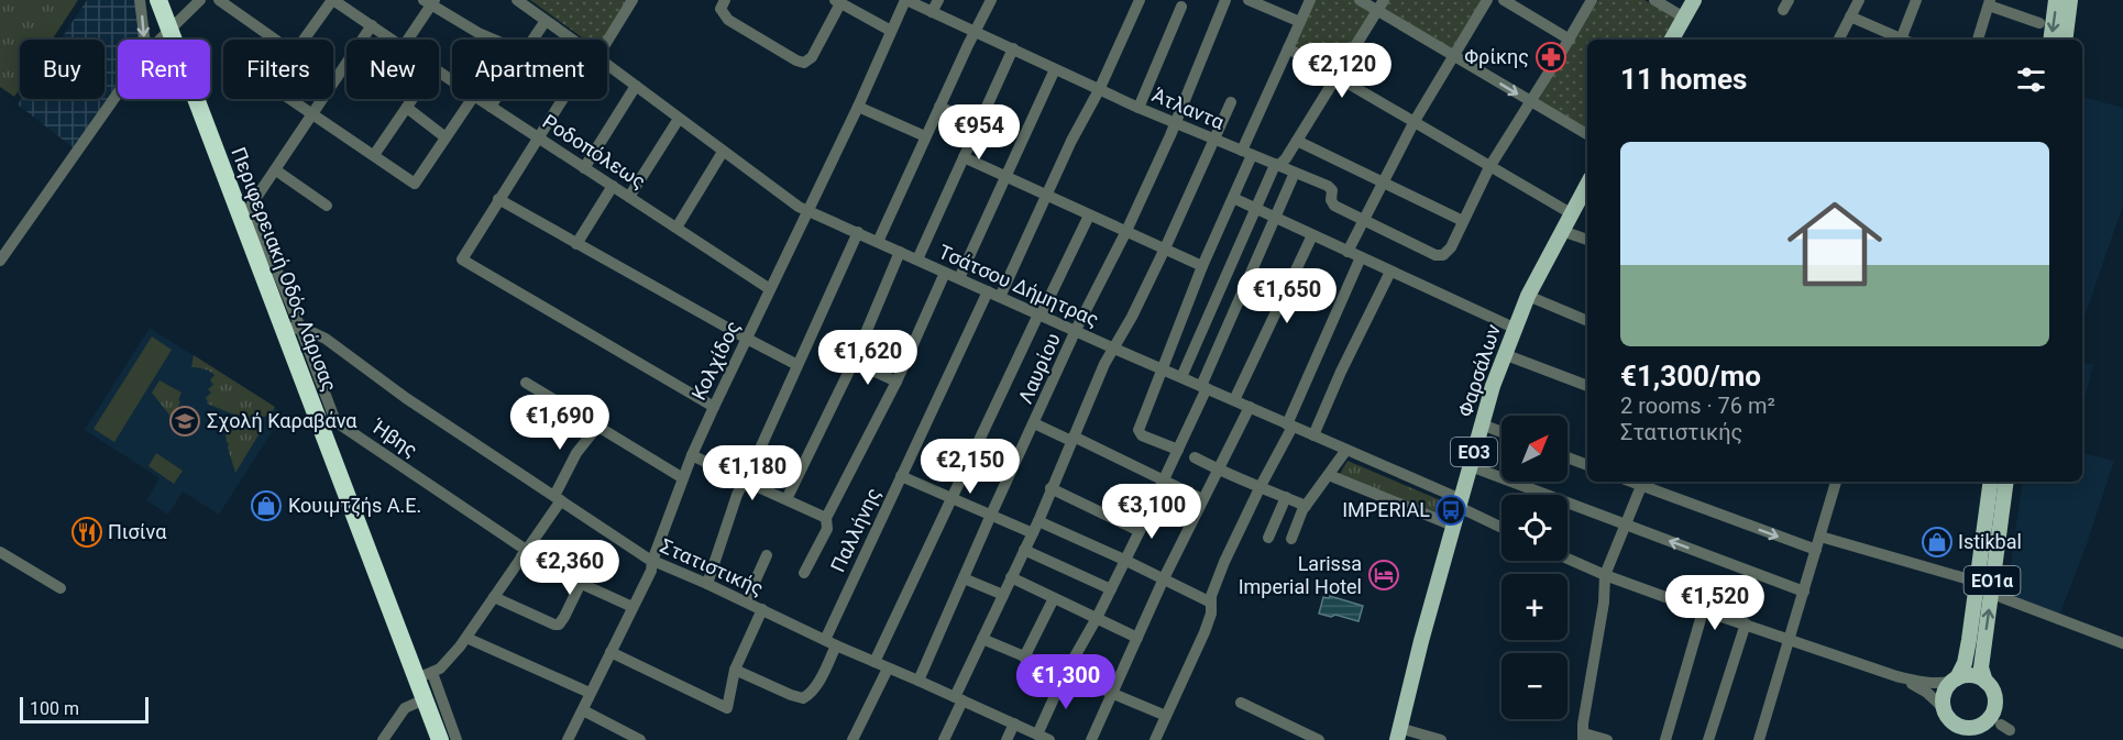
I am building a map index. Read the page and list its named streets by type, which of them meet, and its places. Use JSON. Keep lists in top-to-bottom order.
{
  "streets": {
    "highway": ["Περιφερειακή Οδός Λάρισας"],
    "main road": ["Φαρσάλων", "ΕΟ3", "ΕΟ1α"],
    "street": [
      "Άτλαντα",
      "Ροδοπόλεως",
      "Τσάτσου Δήμητρας",
      "Κολχίδος",
      "Λαυρίου",
      "Ήβης",
      "Παλλήνης",
      "Στατιστικής"
    ]
  },
  "crossings": [
    ["Άτλαντα", "Κολχίδος"],
    ["Άτλαντα", "Λαυρίου"],
    ["Ροδοπόλεως", "Κολχίδος"],
    ["Περιφερειακή Οδός Λάρισας", "Ήβης"],
    ["Περιφερειακή Οδός Λάρισας", "Στατιστικής"],
    ["Τσάτσου Δήμητρας", "Κολχίδος"],
    ["Τσάτσου Δήμητρας", "Λαυρίου"],
    ["Τσάτσου Δήμητρας", "Φαρσάλων"],
    ["Τσάτσου Δήμητρας", "Παλλήνης"],
    ["Κολχίδος", "Ήβης"],
    ["Κολχίδος", "Στατιστικής"],
    ["Λαυρίου", "Στατιστικής"],
    ["Ήβης", "Στατιστικής"],
    ["Παλλήνης", "Στατιστικής"]
  ],
  "places": {
    "pharmacy": ["Φρίκης"],
    "school or university": ["Σχολή Καραβάνα"],
    "shop": ["Κουιμτζήs Α.Ε.", "Istikbal"],
    "bus stop": ["IMPERIAL"],
    "restaurant": ["Πισίνα"],
    "hotel": ["Larissa Imperial Hotel"]
  },
  "scale_bar": "100 m",
  "north": "top right",
  "page": {
    "chip": [
      "Buy",
      "Rent",
      "Filters",
      "New",
      "Apartment"
    ],
    "heading": "11 homes",
    "price": [
      "€2,120",
      "€954",
      "€1,650",
      "€1,620",
      "€1,690",
      "€2,150",
      "€1,180",
      "€3,100",
      "€2,360",
      "€1,520",
      "€1,300"
    ],
    "list": [
      {
        "name": "€1,300/mo",
        "note": "2 rooms · 76 m² · Στατιστικής"
      }
    ],
    "map_buttons": ["+", "−"],
    "scale": "100 m"
  }
}
